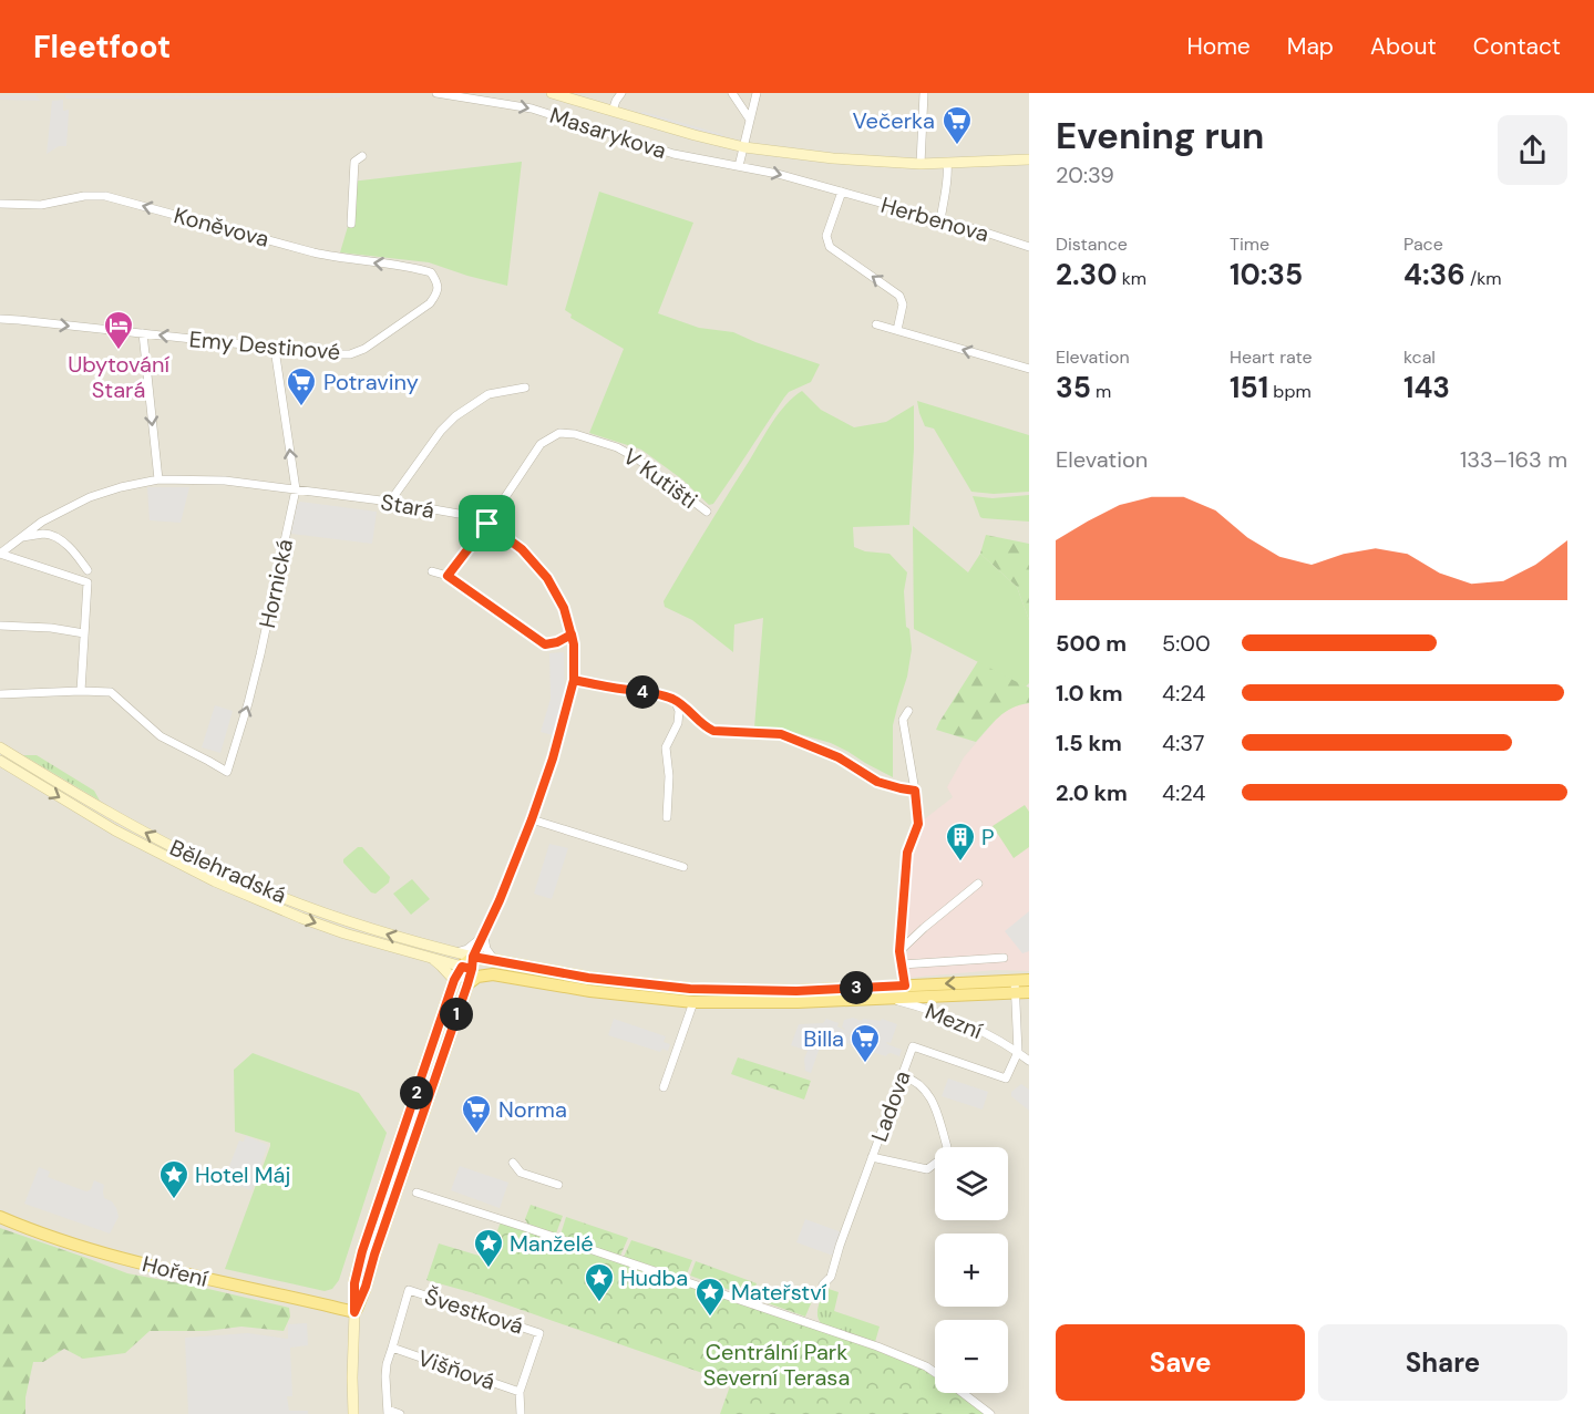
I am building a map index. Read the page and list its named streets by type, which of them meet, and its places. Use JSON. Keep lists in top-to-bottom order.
{
  "streets": {
    "main road": ["Hoření"],
    "street": [
      "Masarykova",
      "Herbenova",
      "Koněvova",
      "Emy Destinové",
      "V Kutišti",
      "Stará",
      "Hornická",
      "Bělehradská",
      "Mezní",
      "Ladova",
      "Švestková",
      "Višňová"
    ]
  },
  "crossings": [
    ["Masarykova", "Herbenova"],
    ["Koněvova", "Emy Destinové"],
    ["Emy Destinové", "Hornická"],
    ["V Kutišti", "Stará"],
    ["Stará", "Hornická"],
    ["Stará", "Bělehradská"],
    ["Mezní", "Ladova"],
    ["Švestková", "Višňová"]
  ],
  "one_way": ["Koněvova", "Emy Destinové"],
  "parks": ["Centrální Park Severní Terasa"],
  "places": {
    "supermarket": [
      "Večerka",
      "Potraviny",
      "Billa",
      "Norma"
    ],
    "hotel": ["Ubytování Stará"],
    "building": ["P"],
    "place": [
      "Hotel Máj",
      "Manželé",
      "Hudba",
      "Mateřství"
    ]
  },
  "page": {
    "header": "Fleetfoot",
    "nav": [
      "Home",
      "Map",
      "About",
      "Contact"
    ],
    "heading": ["Evening run", "20:39"],
    "stats": [
      ["Distance", "2.30 km"],
      ["Time", "10:35"],
      ["Pace", "4:36 /km"],
      ["Elevation", "35 m"],
      ["Heart rate", "151 bpm"],
      ["kcal", "143"]
    ],
    "chart": ["Elevation", "133–163 m"],
    "list": [
      {
        "name": "500 m",
        "note": "5:00"
      },
      {
        "name": "1.0 km",
        "note": "4:24"
      },
      {
        "name": "1.5 km",
        "note": "4:37"
      },
      {
        "name": "2.0 km",
        "note": "4:24"
      }
    ],
    "pins": [
      "4",
      "3",
      "1",
      "2"
    ],
    "map_buttons": ["+", "−"],
    "buttons": ["Save", "Share"]
  }
}
